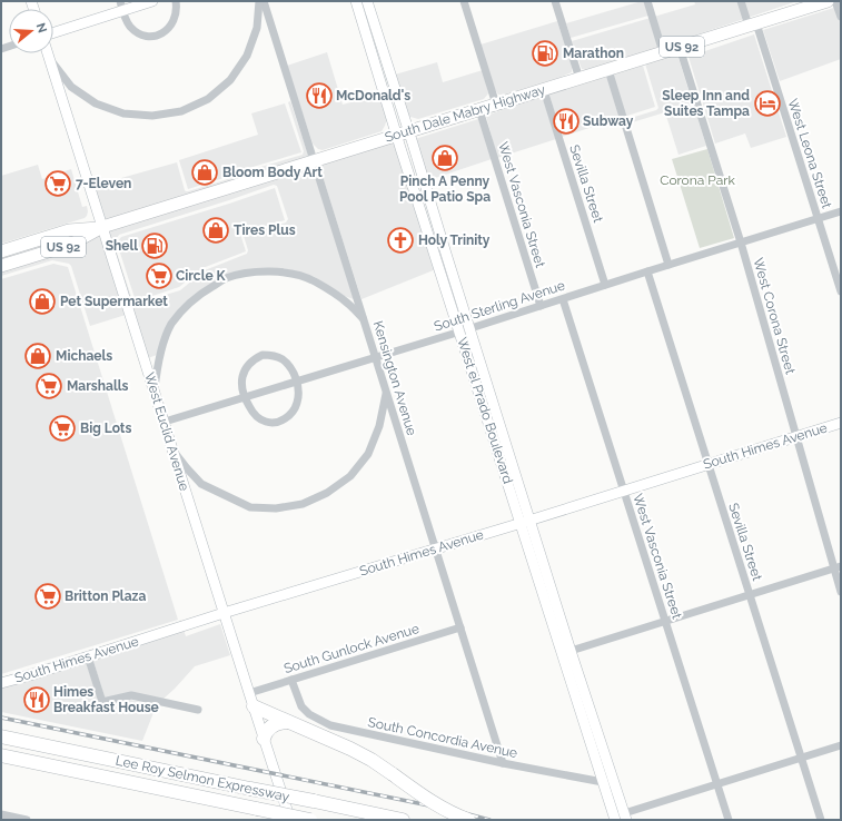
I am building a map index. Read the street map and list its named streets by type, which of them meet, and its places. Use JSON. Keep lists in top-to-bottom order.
{
  "streets": {
    "highway": ["Lee Roy Selmon Expressway"],
    "main road": ["US 92", "South Dale Mabry Highway"],
    "street": [
      "West Leona Street",
      "Sevilla Street",
      "West Vasconia Street",
      "South Sterling Avenue",
      "West Corona Street",
      "Kensington Avenue",
      "West el Prado Boulevard",
      "West Euclid Avenue",
      "South Himes Avenue",
      "South Gunlock Avenue",
      "South Concordia Avenue"
    ]
  },
  "crossings": [
    ["South Dale Mabry Highway", "West Leona Street"],
    ["South Dale Mabry Highway", "Sevilla Street"],
    ["South Dale Mabry Highway", "West Vasconia Street"],
    ["South Dale Mabry Highway", "West Corona Street"],
    ["South Dale Mabry Highway", "Kensington Avenue"],
    ["South Dale Mabry Highway", "West el Prado Boulevard"],
    ["South Dale Mabry Highway", "West Euclid Avenue"],
    ["West Leona Street", "South Sterling Avenue"],
    ["Sevilla Street", "South Sterling Avenue"],
    ["Sevilla Street", "South Himes Avenue"],
    ["West Vasconia Street", "South Sterling Avenue"],
    ["West Vasconia Street", "South Himes Avenue"],
    ["South Sterling Avenue", "West Corona Street"],
    ["South Sterling Avenue", "Kensington Avenue"],
    ["South Sterling Avenue", "West el Prado Boulevard"],
    ["South Sterling Avenue", "West Euclid Avenue"],
    ["West Corona Street", "South Himes Avenue"],
    ["Kensington Avenue", "South Himes Avenue"],
    ["Kensington Avenue", "South Gunlock Avenue"],
    ["Kensington Avenue", "South Concordia Avenue"],
    ["West el Prado Boulevard", "South Himes Avenue"],
    ["West el Prado Boulevard", "South Concordia Avenue"],
    ["West Euclid Avenue", "South Himes Avenue"],
    ["West Euclid Avenue", "South Gunlock Avenue"],
    ["South Gunlock Avenue", "South Concordia Avenue"]
  ],
  "parks": ["Corona Park"],
  "places": {
    "fuel station": ["Marathon", "Shell"],
    "restaurant": ["McDonald's", "Subway", "Himes Breakfast House"],
    "hotel": ["Sleep Inn and Suites Tampa"],
    "shop": [
      "Pinch A Penny Pool Patio Spa",
      "Bloom Body Art",
      "Tires Plus",
      "Pet Supermarket",
      "Michaels"
    ],
    "supermarket": [
      "7-Eleven",
      "Circle K",
      "Marshalls",
      "Big Lots",
      "Britton Plaza"
    ],
    "church": ["Holy Trinity"]
  },
  "north": "right"
}
